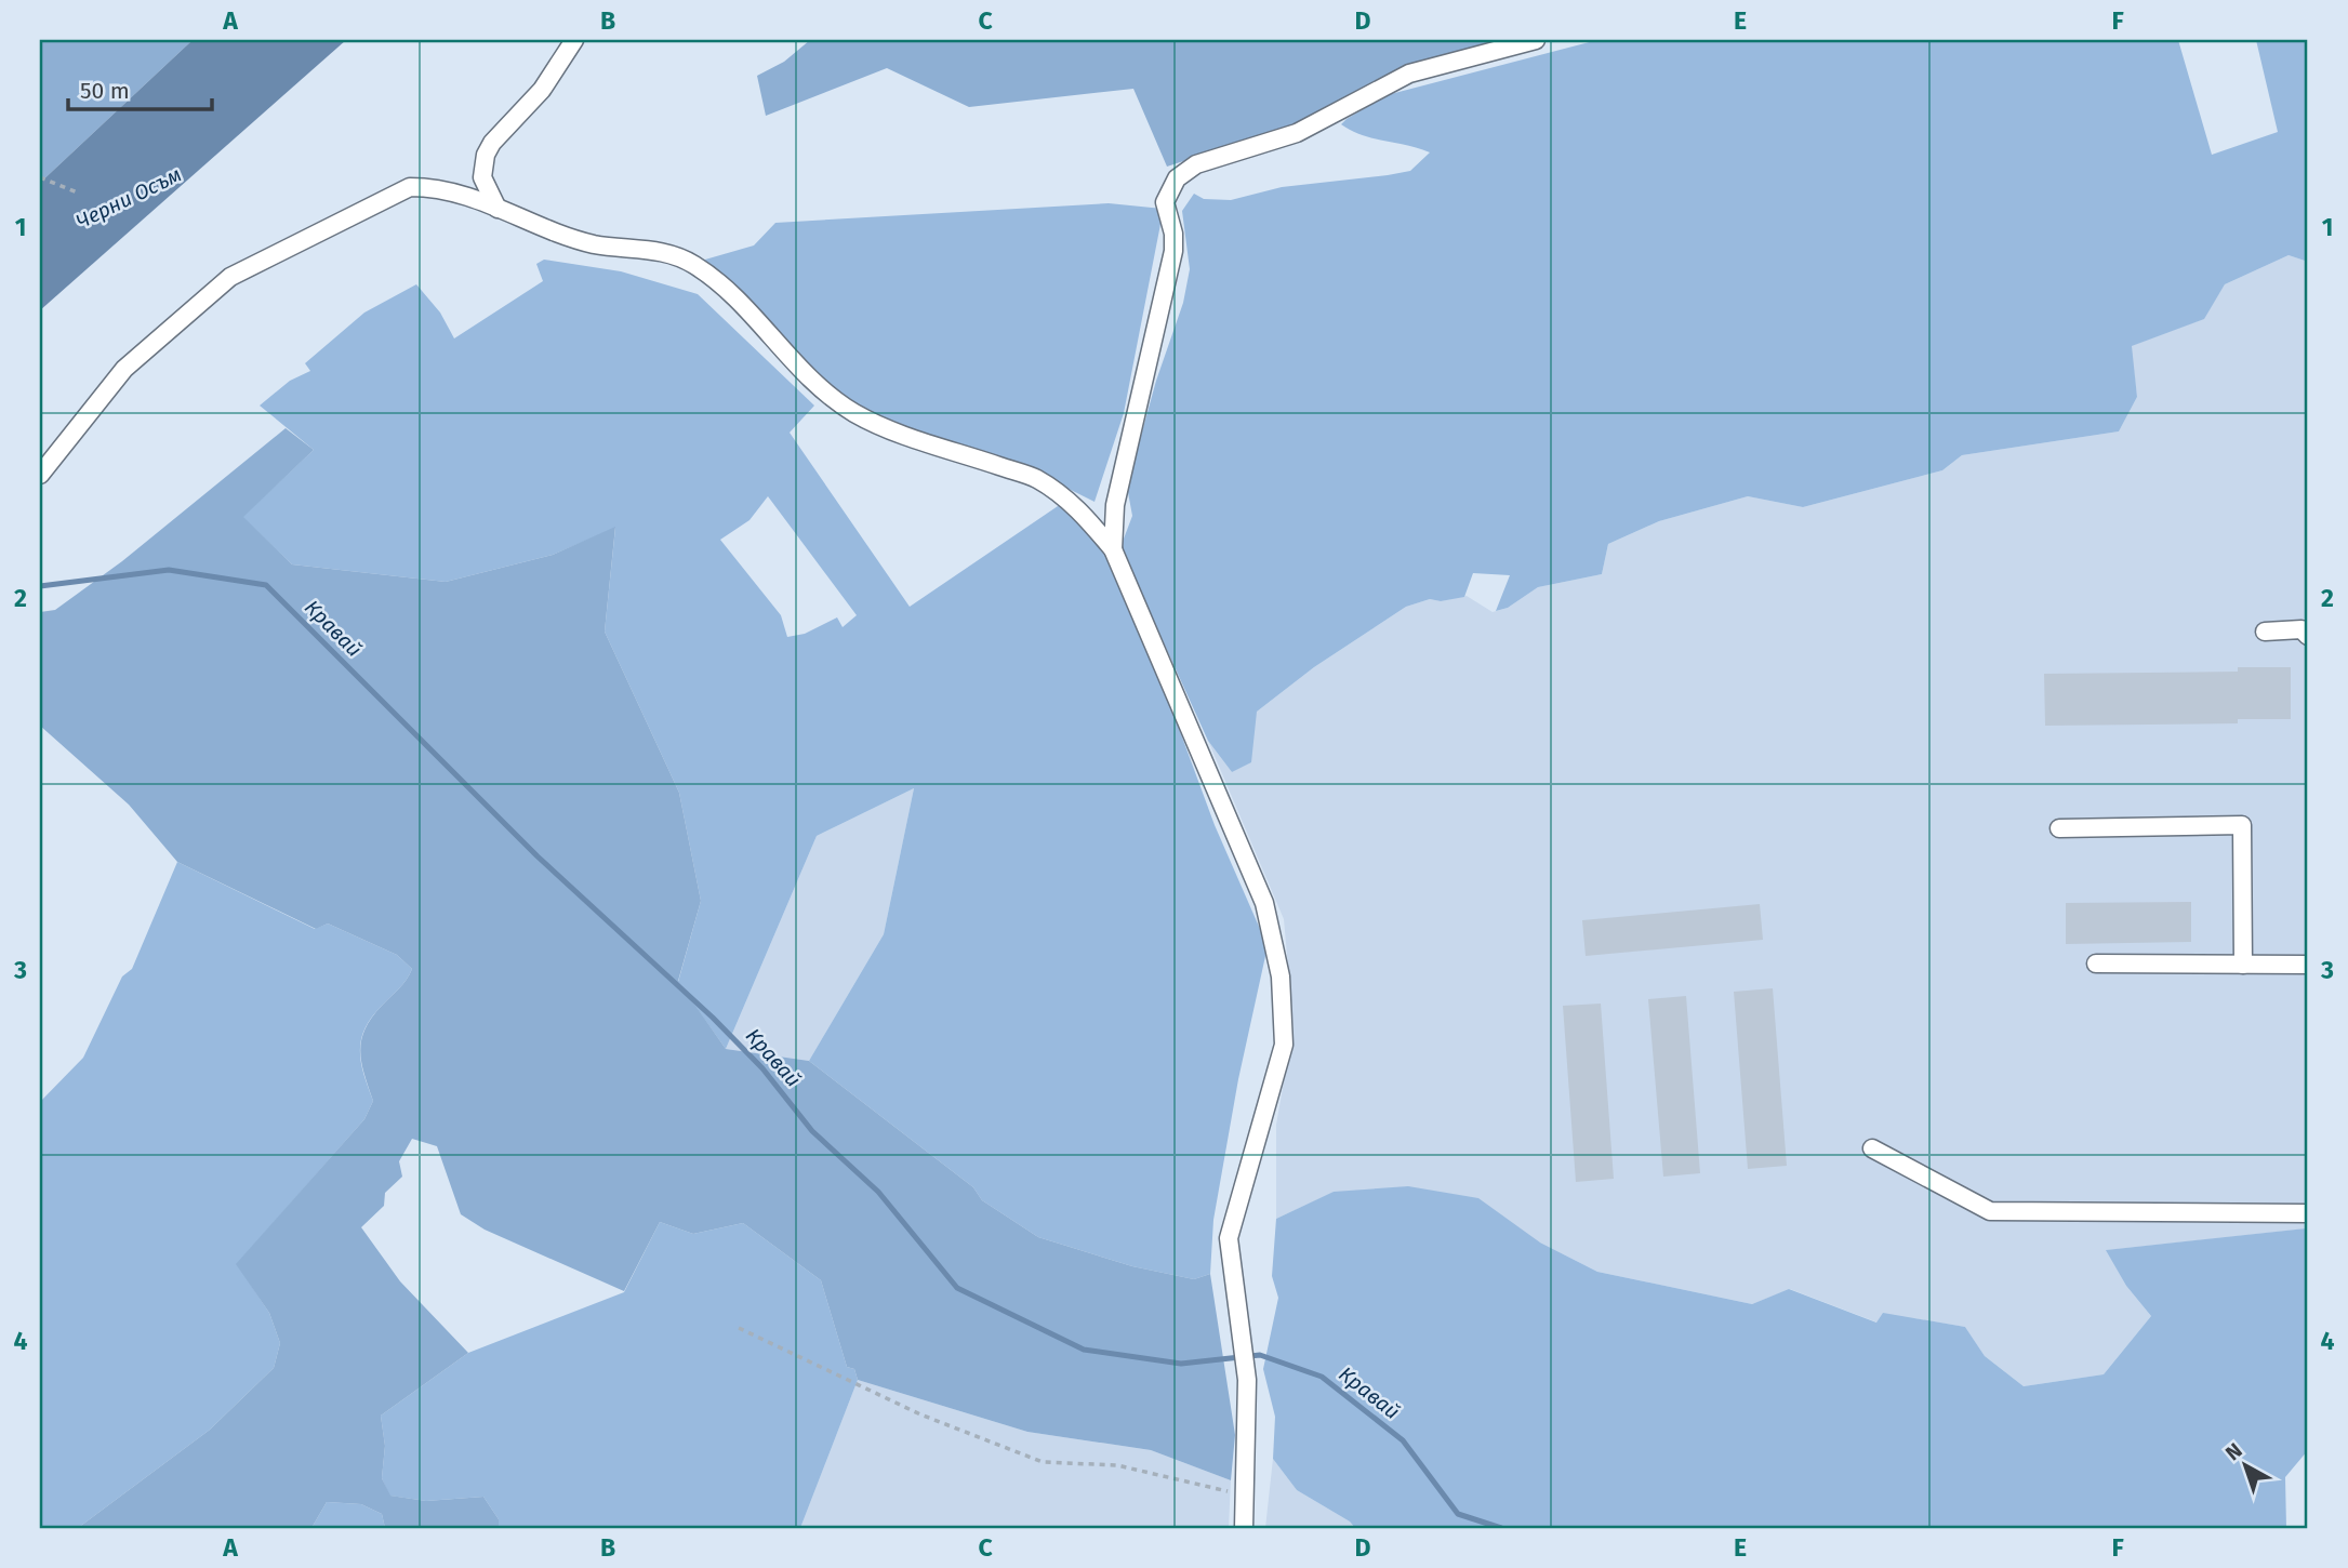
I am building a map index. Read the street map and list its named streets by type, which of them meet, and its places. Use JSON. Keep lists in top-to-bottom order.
{
  "water": ["Черни Осъм", "Кравай"],
  "scale_bar": "50 m",
  "north": "top left",
  "grid": {
    "columns": [
      "A",
      "B",
      "C",
      "D",
      "E",
      "F"
    ],
    "rows": [
      "1",
      "2",
      "3",
      "4"
    ]
  }
}
